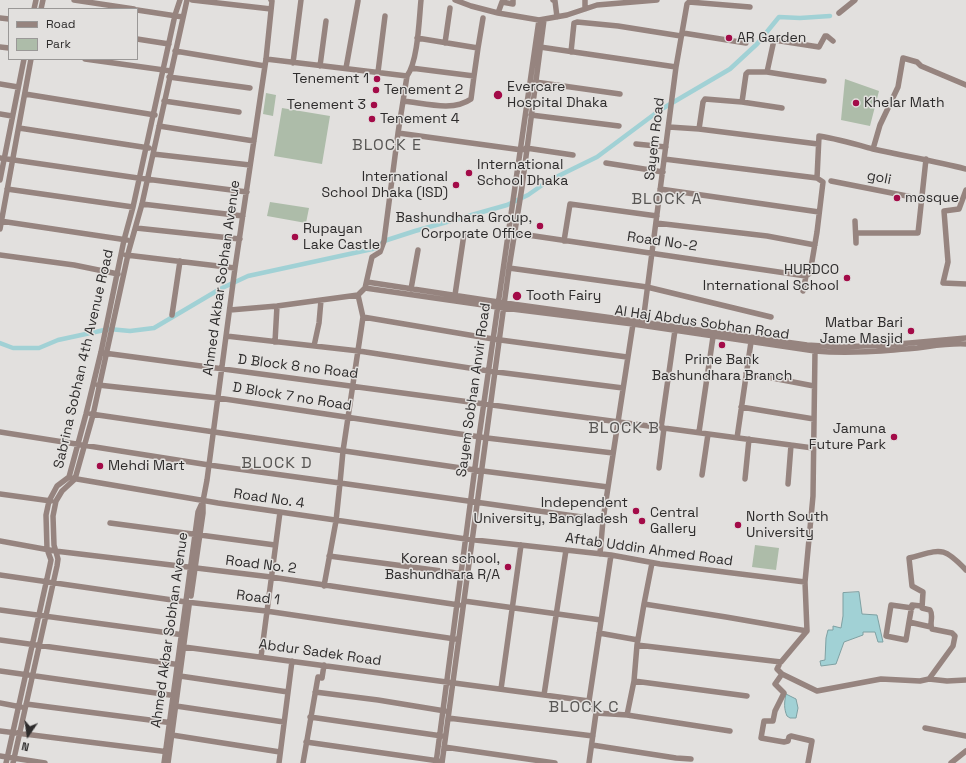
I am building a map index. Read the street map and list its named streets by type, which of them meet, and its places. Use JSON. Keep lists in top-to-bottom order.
{
  "streets": {
    "street": [
      "Sayem Road",
      "goli",
      "Road No-2",
      "Ahmed Akbar Sobhan Avenue",
      "Al Haj Abdus Sobhan Road",
      "Sabrina Sobhan 4th Avenue Road",
      "D Block 8 no Road",
      "Sayem Sobhan Anvir Road",
      "D Block 7 no Road",
      "Road No. 4",
      "Aftab Uddin Ahmed Road",
      "Road No. 2",
      "Road 1",
      "Abdur Sadek Road"
    ]
  },
  "crossings": [
    ["Sayem Road", "Road No-2"],
    ["Sayem Road", "Al Haj Abdus Sobhan Road"],
    ["Road No-2", "Sayem Sobhan Anvir Road"],
    ["Ahmed Akbar Sobhan Avenue", "D Block 8 no Road"],
    ["Ahmed Akbar Sobhan Avenue", "D Block 7 no Road"],
    ["Ahmed Akbar Sobhan Avenue", "Road No. 4"],
    ["Ahmed Akbar Sobhan Avenue", "Road No. 2"],
    ["Ahmed Akbar Sobhan Avenue", "Road 1"],
    ["Ahmed Akbar Sobhan Avenue", "Abdur Sadek Road"],
    ["Al Haj Abdus Sobhan Road", "Sayem Sobhan Anvir Road"],
    ["Sabrina Sobhan 4th Avenue Road", "D Block 8 no Road"],
    ["Sabrina Sobhan 4th Avenue Road", "D Block 7 no Road"],
    ["Sabrina Sobhan 4th Avenue Road", "Road No. 4"],
    ["Sabrina Sobhan 4th Avenue Road", "Road No. 2"],
    ["Sabrina Sobhan 4th Avenue Road", "Road 1"],
    ["D Block 8 no Road", "Sayem Sobhan Anvir Road"],
    ["Sayem Sobhan Anvir Road", "D Block 7 no Road"],
    ["Sayem Sobhan Anvir Road", "Road No. 4"],
    ["Sayem Sobhan Anvir Road", "Aftab Uddin Ahmed Road"],
    ["Sayem Sobhan Anvir Road", "Road No. 2"],
    ["Sayem Sobhan Anvir Road", "Road 1"],
    ["Sayem Sobhan Anvir Road", "Abdur Sadek Road"],
    ["Road No. 4", "Aftab Uddin Ahmed Road"]
  ],
  "districts": [
    "BLOCK E",
    "BLOCK A",
    "BLOCK B",
    "BLOCK D",
    "BLOCK C"
  ],
  "places": [
    "AR Garden",
    "Tenement 1",
    "Tenement 2",
    "Evercare Hospital Dhaka",
    "Khelar Math",
    "Tenement 3",
    "Tenement 4",
    "International School Dhaka",
    "International School Dhaka (ISD)",
    "mosque",
    "Bashundhara Group, Corporate Office",
    "Rupayan Lake Castle",
    "HURDCO International School",
    "Tooth Fairy",
    "Matbar Bari Jame Masjid",
    "Prime Bank Bashundhara Branch",
    "Jamuna Future Park",
    "Mehdi Mart",
    "Independent University, Bangladesh",
    "Central Gallery",
    "North South University",
    "Korean school, Bashundhara R/A"
  ],
  "legend": ["Road", "Park"],
  "north": "bottom"
}
